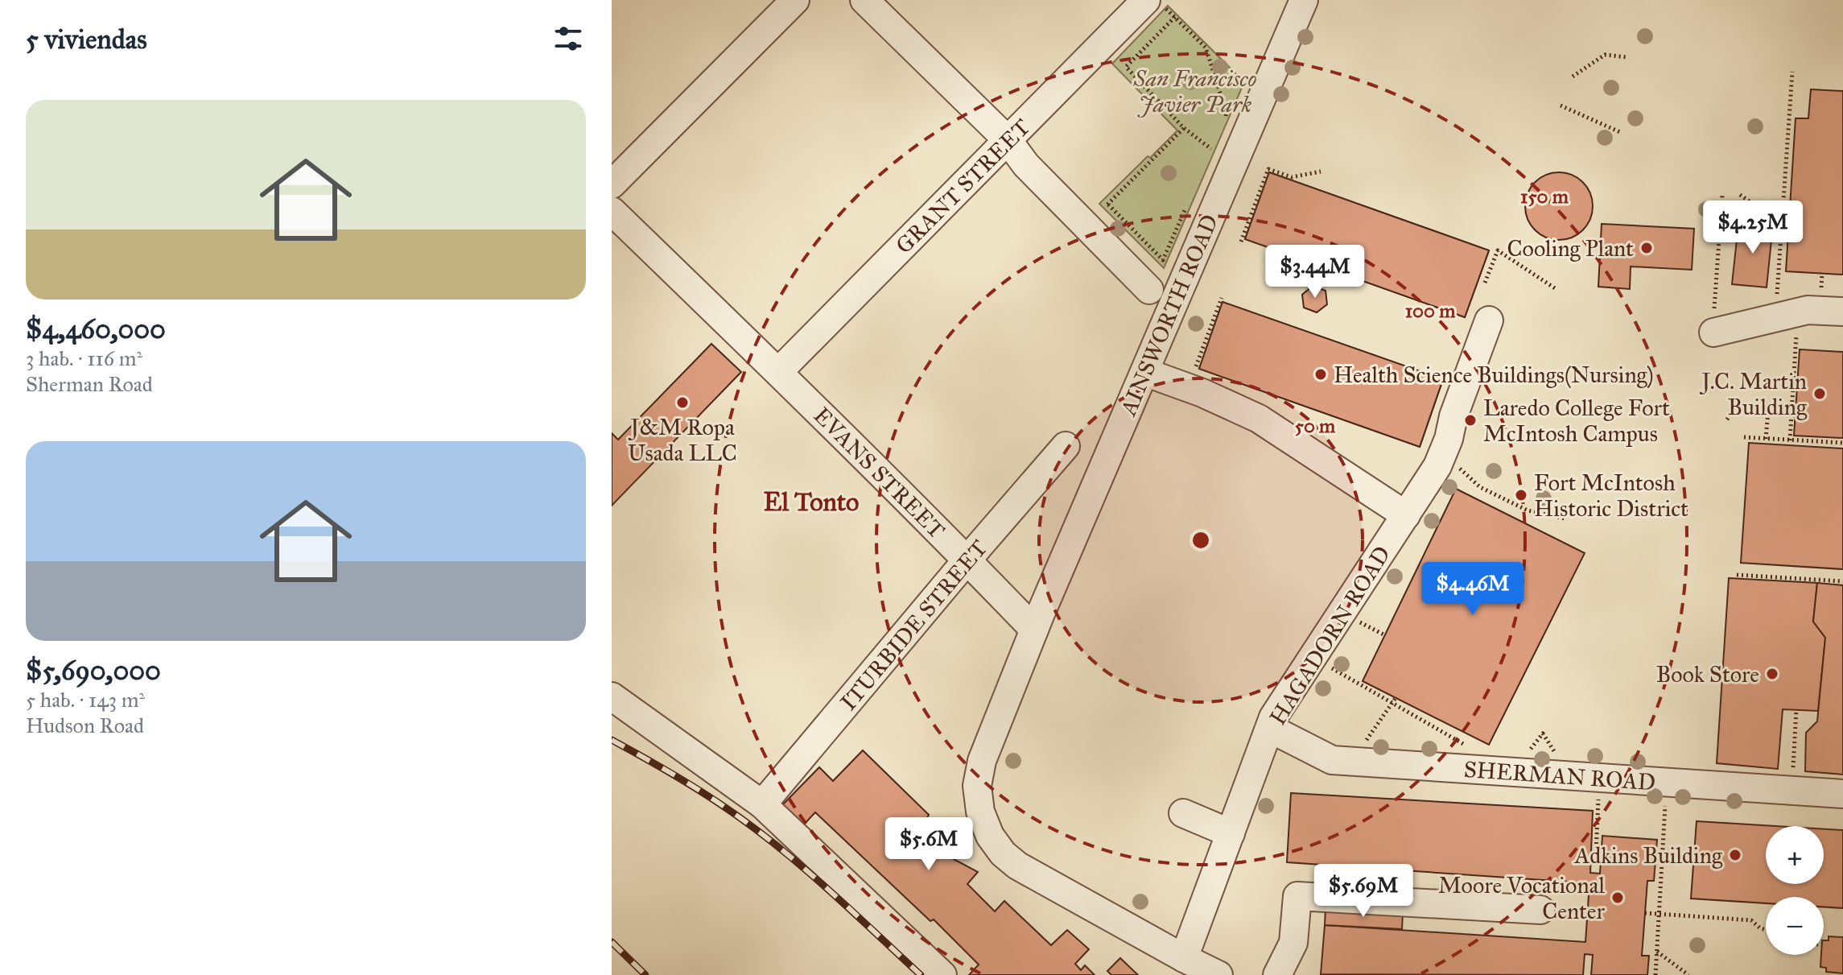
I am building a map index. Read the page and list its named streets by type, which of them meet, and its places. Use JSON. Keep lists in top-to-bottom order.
{
  "streets": {
    "street": [
      "GRANT STREET",
      "AINSWORTH ROAD",
      "EVANS STREET",
      "ITURBIDE STREET",
      "HAGADORN ROAD",
      "SHERMAN ROAD"
    ]
  },
  "crossings": [
    ["GRANT STREET", "EVANS STREET"],
    ["AINSWORTH ROAD", "EVANS STREET"],
    ["AINSWORTH ROAD", "HAGADORN ROAD"],
    ["EVANS STREET", "ITURBIDE STREET"]
  ],
  "districts": ["El Tonto"],
  "parks": ["San Francisco Javier Park"],
  "places": [
    "Cooling Plant",
    "Health Science Buildings(Nursing)",
    "J.C. Martin Building",
    "J&M Ropa Usada LLC",
    "Laredo College Fort McIntosh Campus",
    "Fort McIntosh Historic District",
    "Book Store",
    "Adkins Building",
    "Moore Vocational Center"
  ],
  "page": {
    "heading": "5 viviendas",
    "list": [
      {
        "name": "$4,460,000",
        "note": "3 hab. · 116 m² · Sherman Road"
      },
      {
        "name": "$5,690,000",
        "note": "5 hab. · 143 m² · Hudson Road"
      }
    ],
    "price": [
      "$4.25M",
      "$3.44M",
      "$4.46M",
      "$5.6M",
      "$5.69M"
    ],
    "map_buttons": ["+", "−"]
  },
  "rings": ["150 m", "100 m", "50 m"]
}
